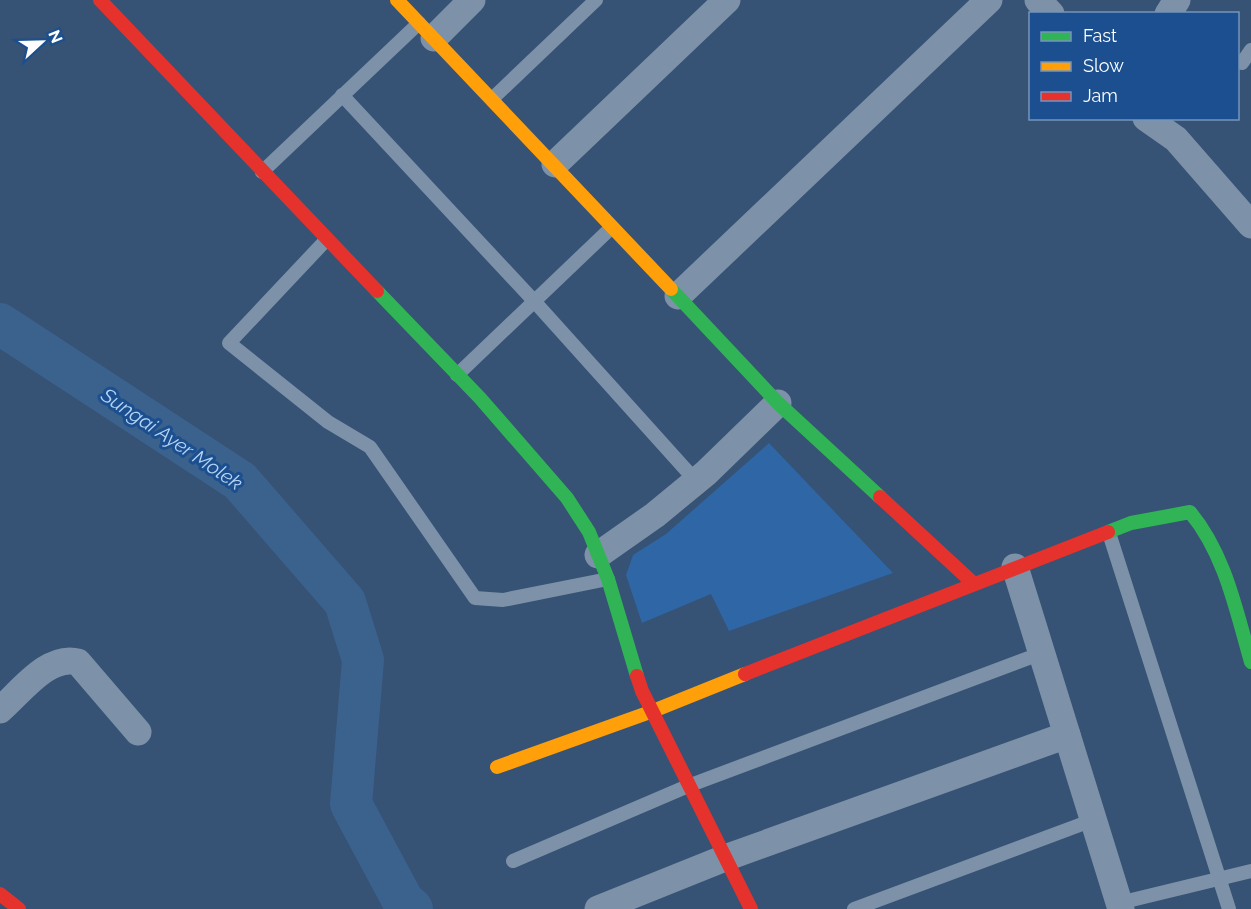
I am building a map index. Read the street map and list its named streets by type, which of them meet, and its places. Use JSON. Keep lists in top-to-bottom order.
{
  "water": ["Sungai Ayer Molek"],
  "legend": ["Fast", "Slow", "Jam"],
  "north": "right"
}
